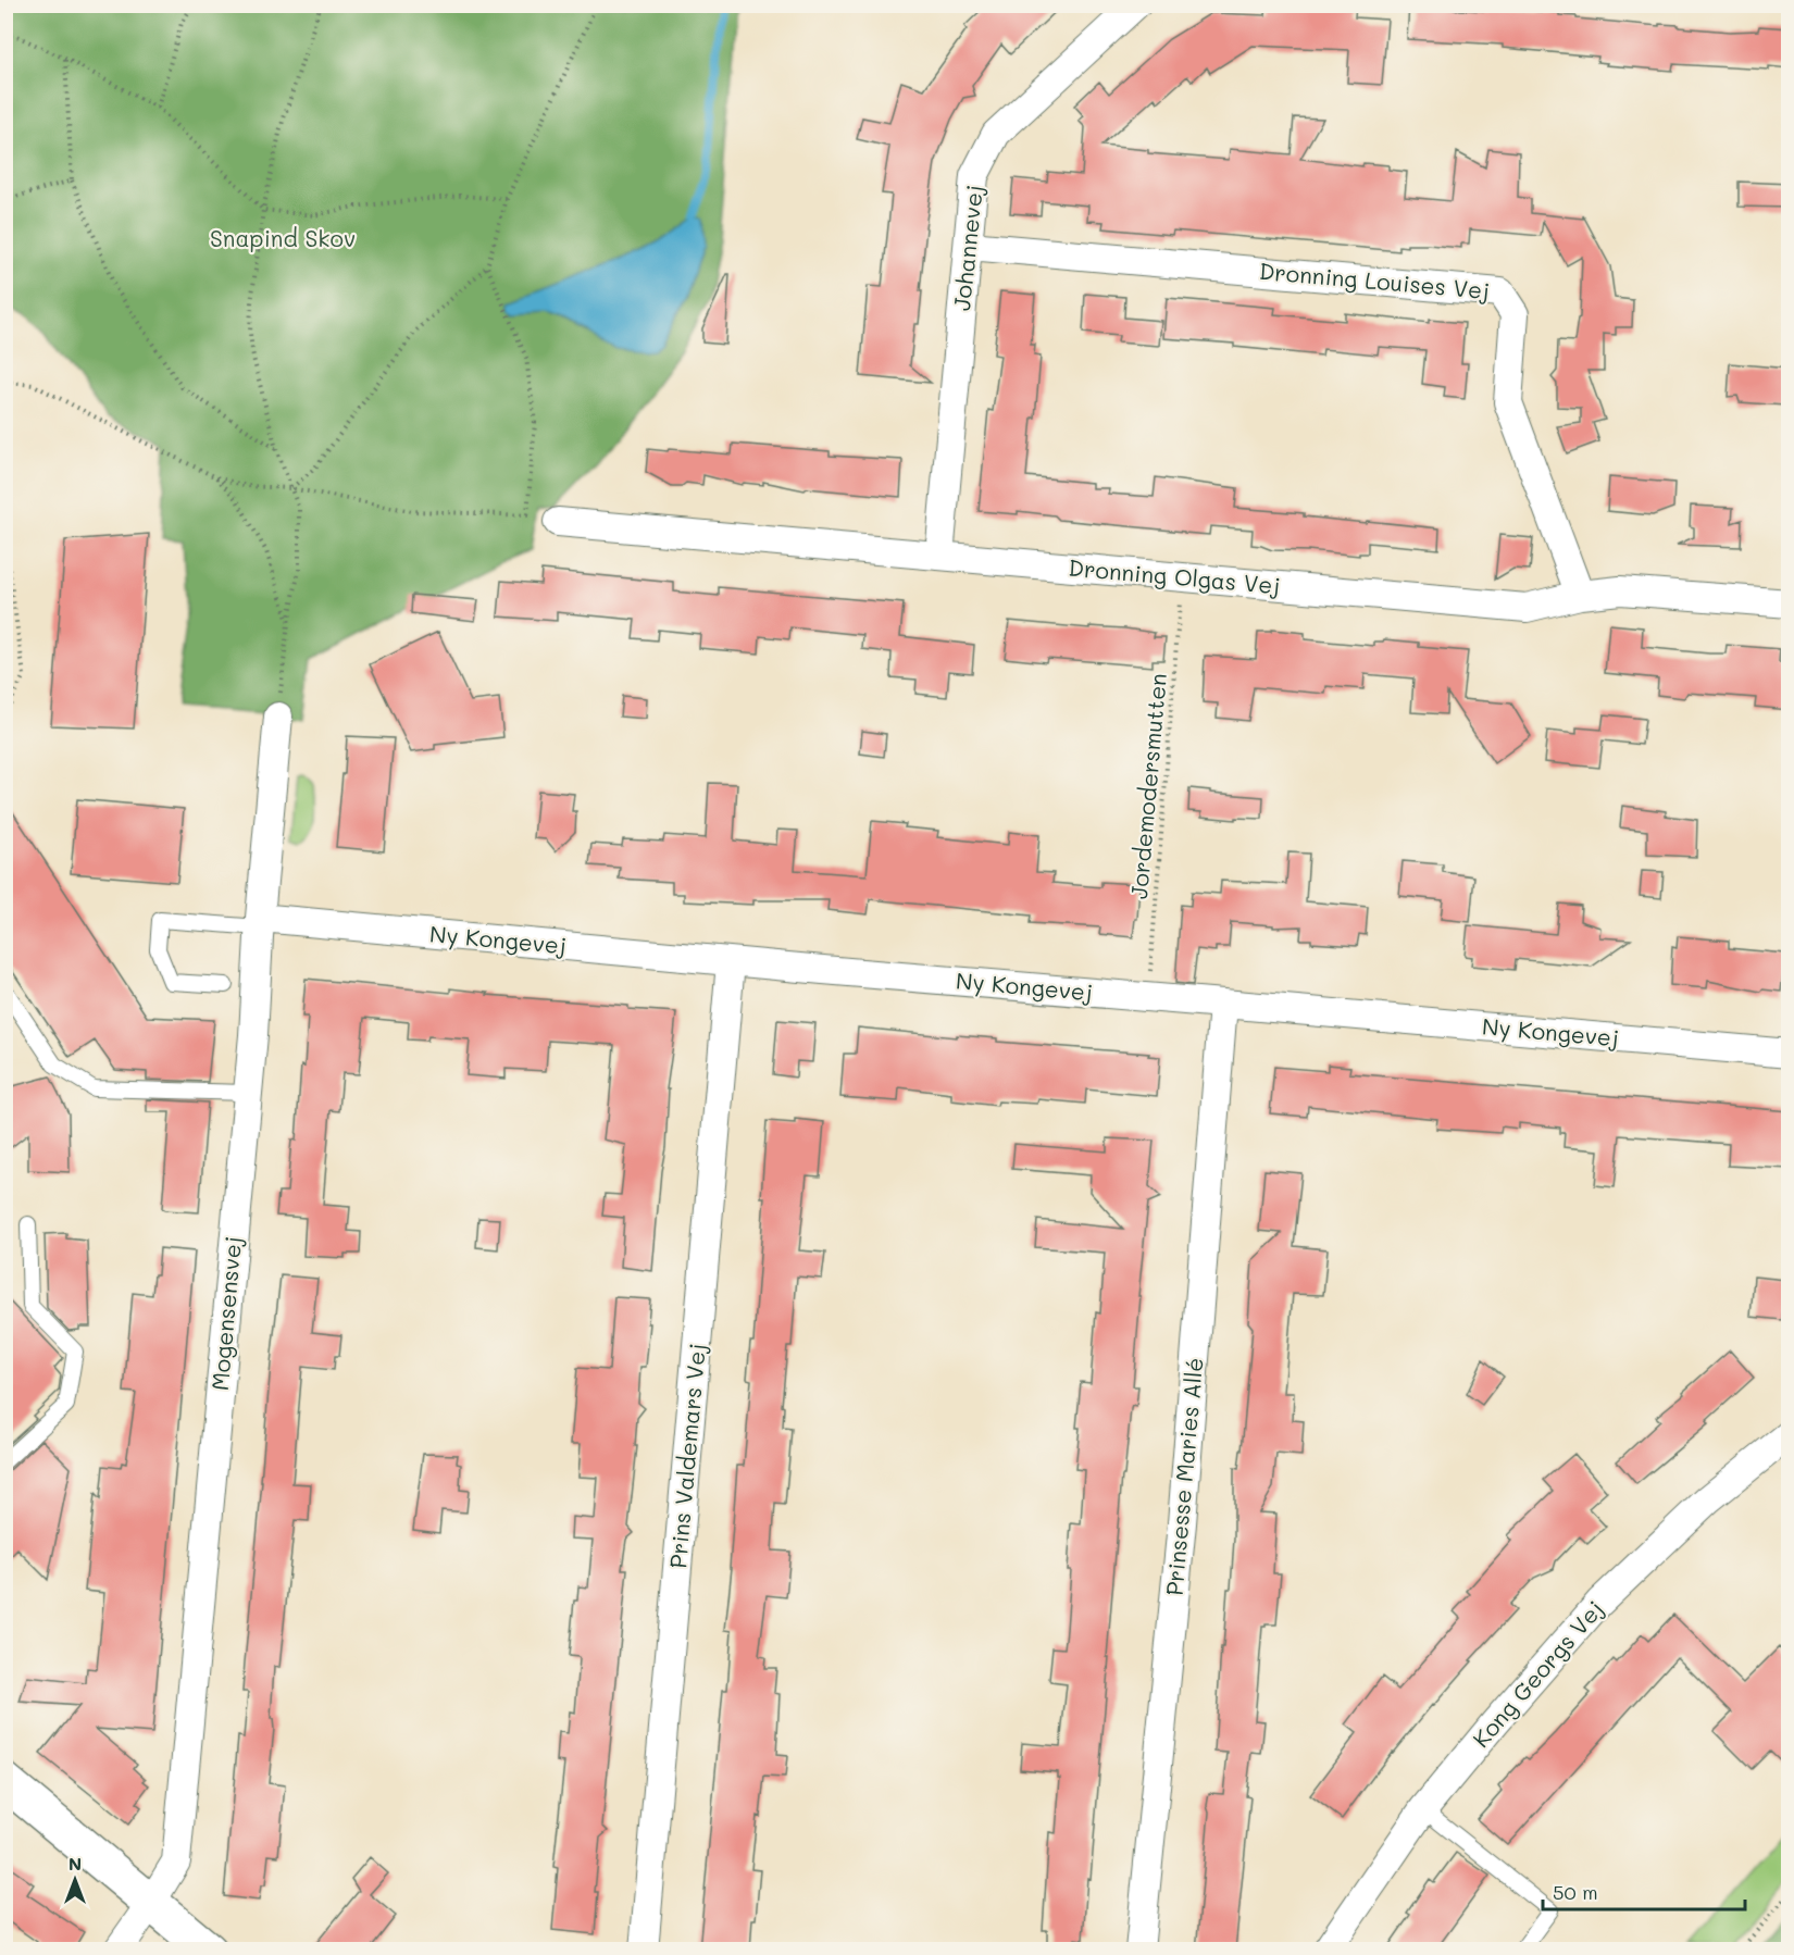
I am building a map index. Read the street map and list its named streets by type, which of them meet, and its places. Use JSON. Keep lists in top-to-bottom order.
{
  "streets": {
    "street": [
      "Johannevej",
      "Dronning Louises Vej",
      "Dronning Olgas Vej",
      "Ny Kongevej",
      "Mogensensvej",
      "Prins Valdemars Vej",
      "Prinsesse Maries Allé",
      "Kong Georgs Vej"
    ],
    "path": ["Jordemodersmutten"]
  },
  "crossings": [
    ["Johannevej", "Dronning Louises Vej"],
    ["Johannevej", "Dronning Olgas Vej"],
    ["Dronning Louises Vej", "Dronning Olgas Vej"],
    ["Dronning Olgas Vej", "Jordemodersmutten"],
    ["Jordemodersmutten", "Ny Kongevej"],
    ["Ny Kongevej", "Mogensensvej"],
    ["Ny Kongevej", "Prins Valdemars Vej"],
    ["Ny Kongevej", "Prinsesse Maries Allé"]
  ],
  "parks": ["Snapind Skov"],
  "scale_bar": "50 m",
  "north": "top"
}
